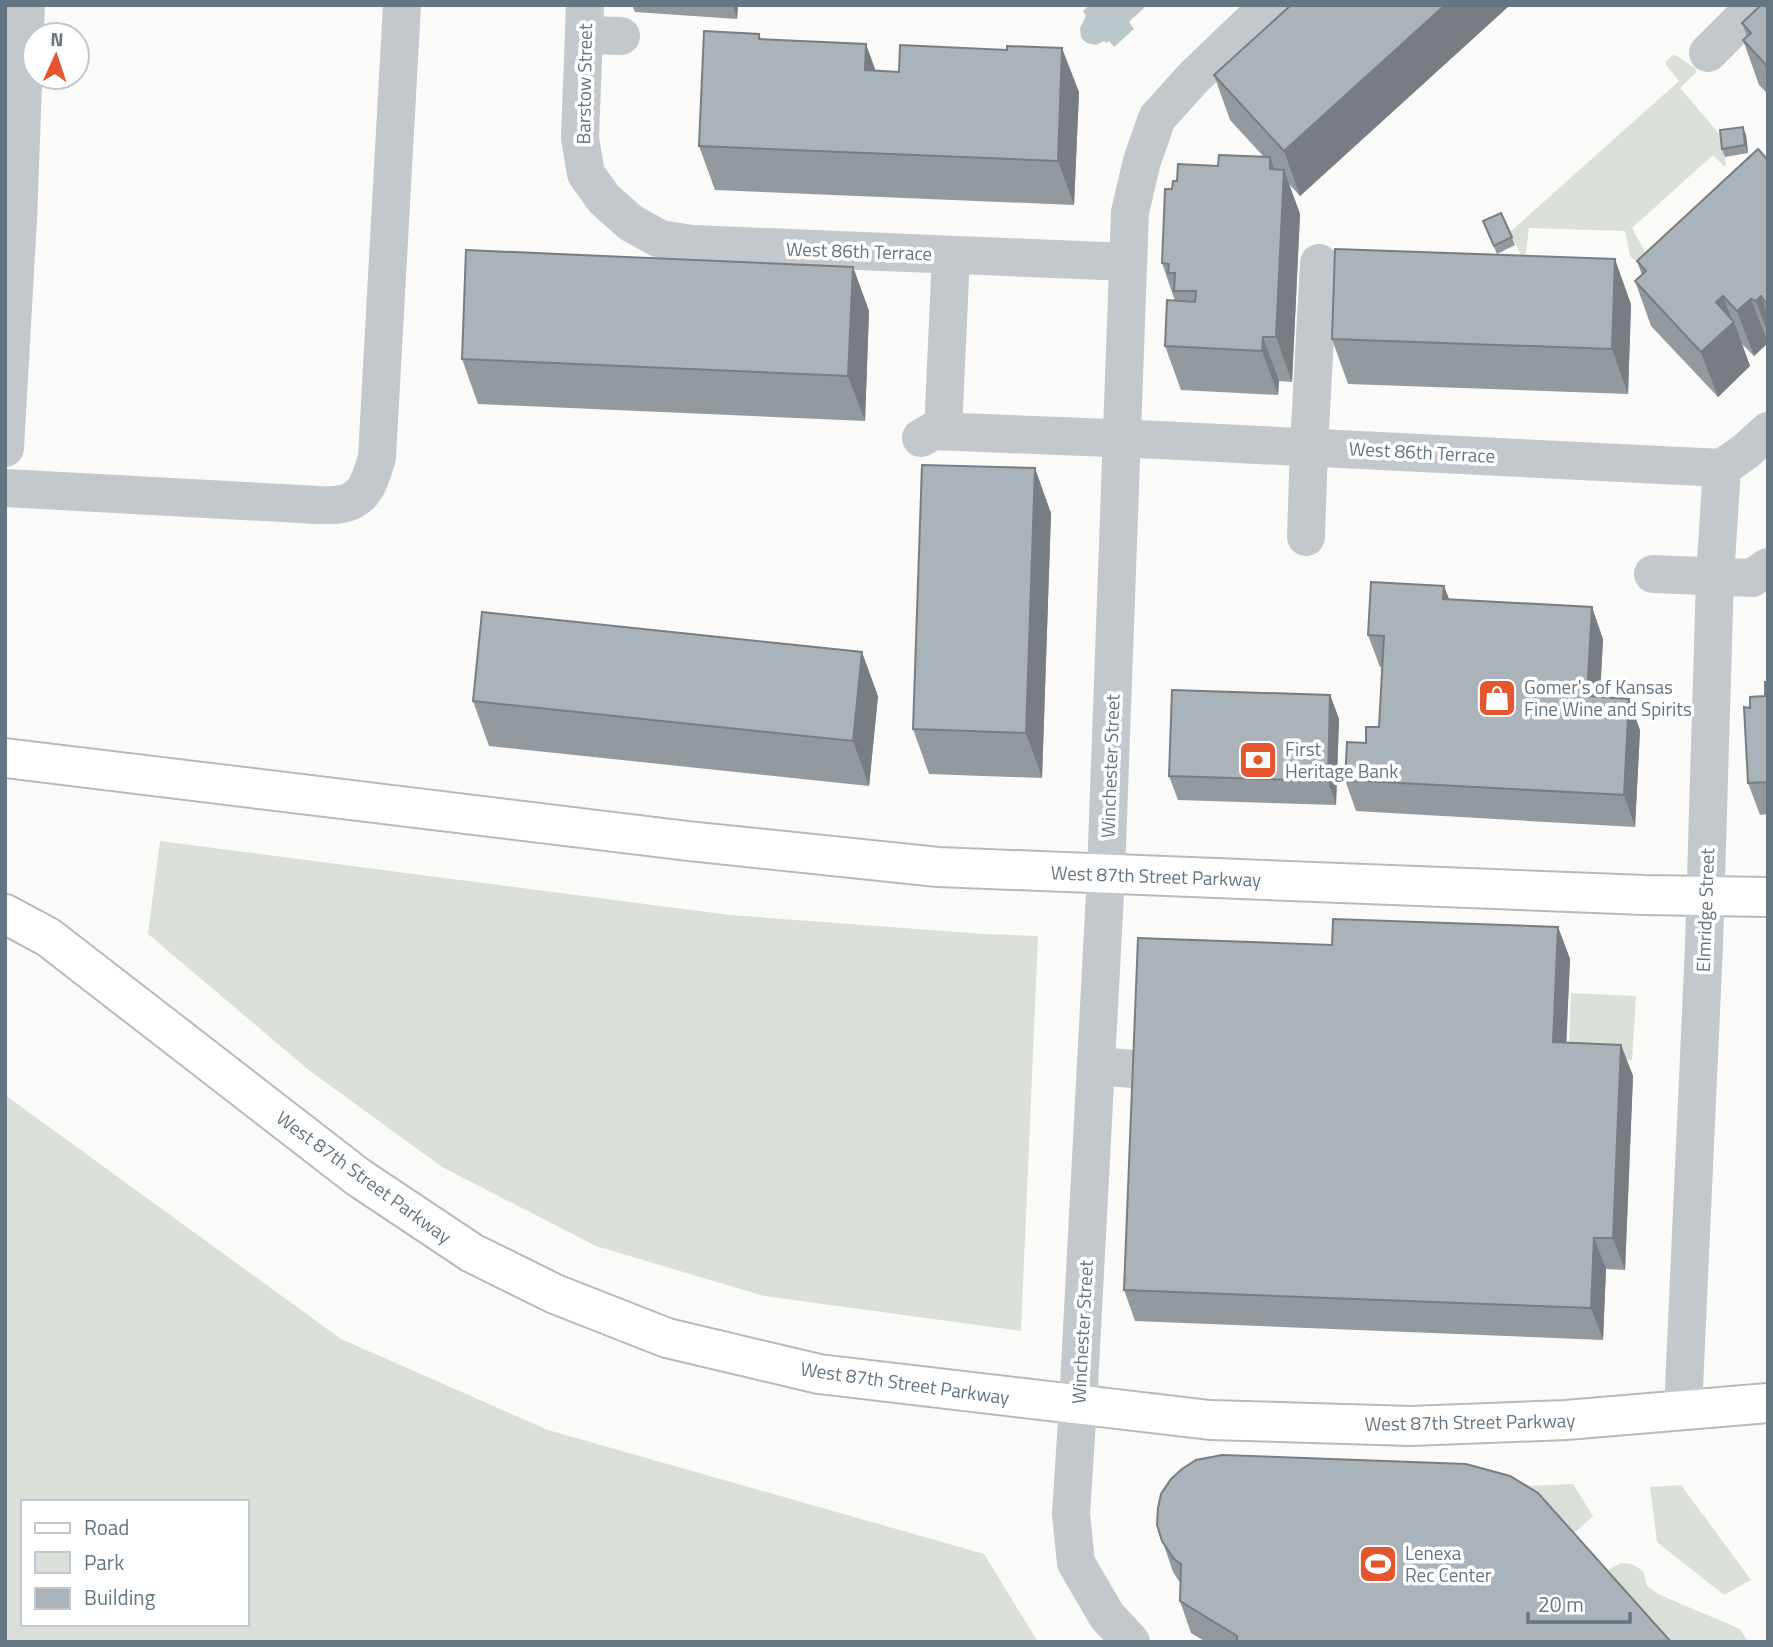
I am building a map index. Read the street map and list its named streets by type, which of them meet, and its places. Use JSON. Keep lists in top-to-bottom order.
{
  "streets": {
    "main road": ["West 87th Street Parkway"],
    "street": [
      "Barstow Street",
      "West 86th Terrace",
      "Winchester Street",
      "Elmridge Street"
    ]
  },
  "crossings": [
    ["Barstow Street", "West 86th Terrace"],
    ["West 86th Terrace", "Winchester Street"],
    ["West 86th Terrace", "Elmridge Street"],
    ["Winchester Street", "West 87th Street Parkway"],
    ["West 87th Street Parkway", "Elmridge Street"]
  ],
  "places": {
    "shop": ["Gomer's of Kansas Fine Wine and Spirits"],
    "bank": ["First Heritage Bank"],
    "sports": ["Lenexa Rec Center"]
  },
  "legend": ["Road", "Park", "Building"],
  "scale_bar": "20 m",
  "north": "top"
}
